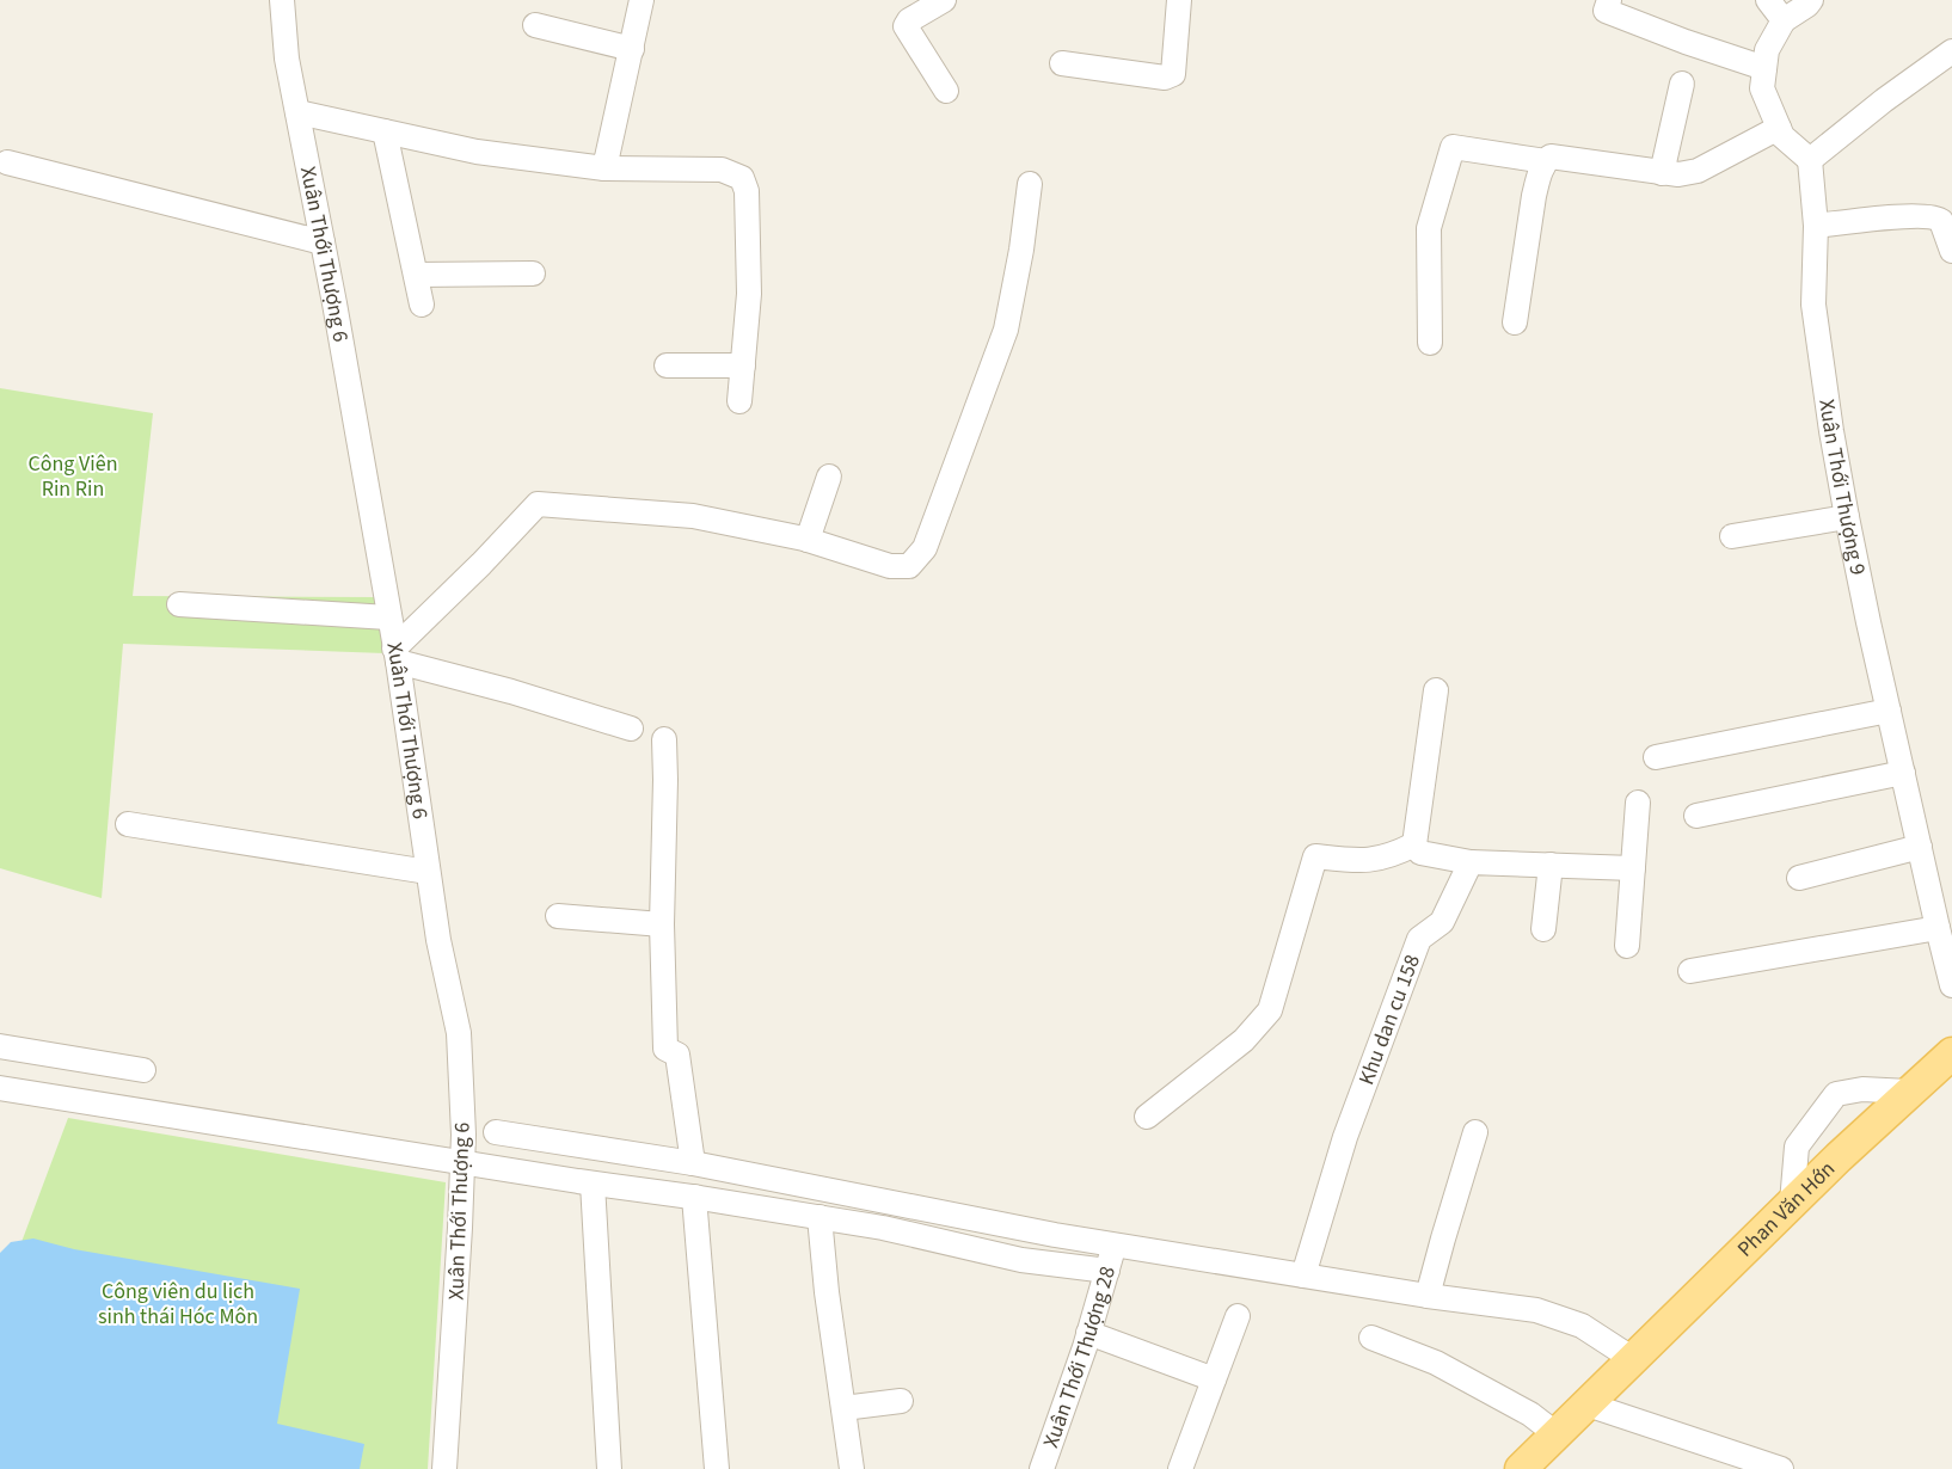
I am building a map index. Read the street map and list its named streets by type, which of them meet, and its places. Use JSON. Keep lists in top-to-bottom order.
{
  "streets": {
    "main road": ["Phan Văn Hớn"],
    "street": [
      "Xuân Thới Thượng 6",
      "Xuân Thới Thượng 9",
      "Khu dan cu 158",
      "Xuân Thới Thượng 28"
    ]
  },
  "parks": ["Công Viên Rin Rin", "Công viên du lịch sinh thái Hóc Môn"]
}
